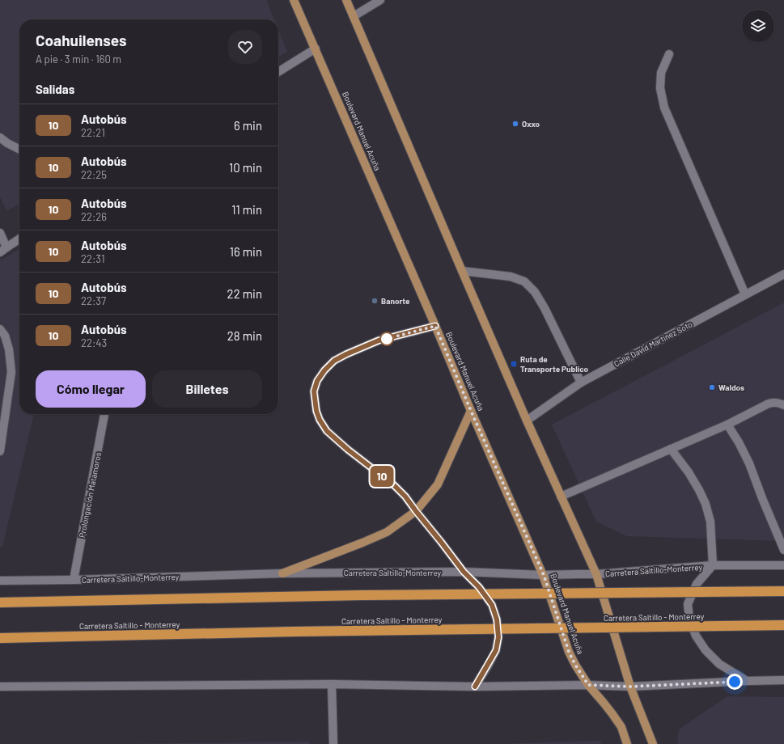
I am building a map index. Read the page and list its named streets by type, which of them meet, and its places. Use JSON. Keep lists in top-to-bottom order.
{
  "streets": {
    "highway": ["Carretera Saltillo - Monterrey"],
    "main road": ["Boulevard Manuel Acuña"],
    "street": ["Calle David Martínez Soto", "Prolongación Matamoros", "Carretera Saltillo-Monterrey"]
  },
  "crossings": [
    ["Boulevard Manuel Acuña", "Carretera Saltillo-Monterrey"],
    ["Prolongación Matamoros", "Carretera Saltillo-Monterrey"]
  ],
  "places": {
    "other": ["Oxxo", "Banorte", "Waldos"],
    "transit": ["Ruta de Transporte Publico"]
  },
  "lines": ["bus line 10"],
  "page": {
    "on_map": "10",
    "heading": [
      ["Coahuilenses", "A pie · 3 min · 160 m"],
      "Salidas"
    ],
    "list": [
      {
        "mark": "10",
        "name": "Autobús",
        "note": "22:21",
        "value": "6 min"
      },
      {
        "mark": "10",
        "name": "Autobús",
        "note": "22:25",
        "value": "10 min"
      },
      {
        "mark": "10",
        "name": "Autobús",
        "note": "22:26",
        "value": "11 min"
      },
      {
        "mark": "10",
        "name": "Autobús",
        "note": "22:31",
        "value": "16 min"
      },
      {
        "mark": "10",
        "name": "Autobús",
        "note": "22:37",
        "value": "22 min"
      },
      {
        "mark": "10",
        "name": "Autobús",
        "note": "22:43",
        "value": "28 min"
      }
    ],
    "buttons": ["Cómo llegar", "Billetes"]
  }
}
